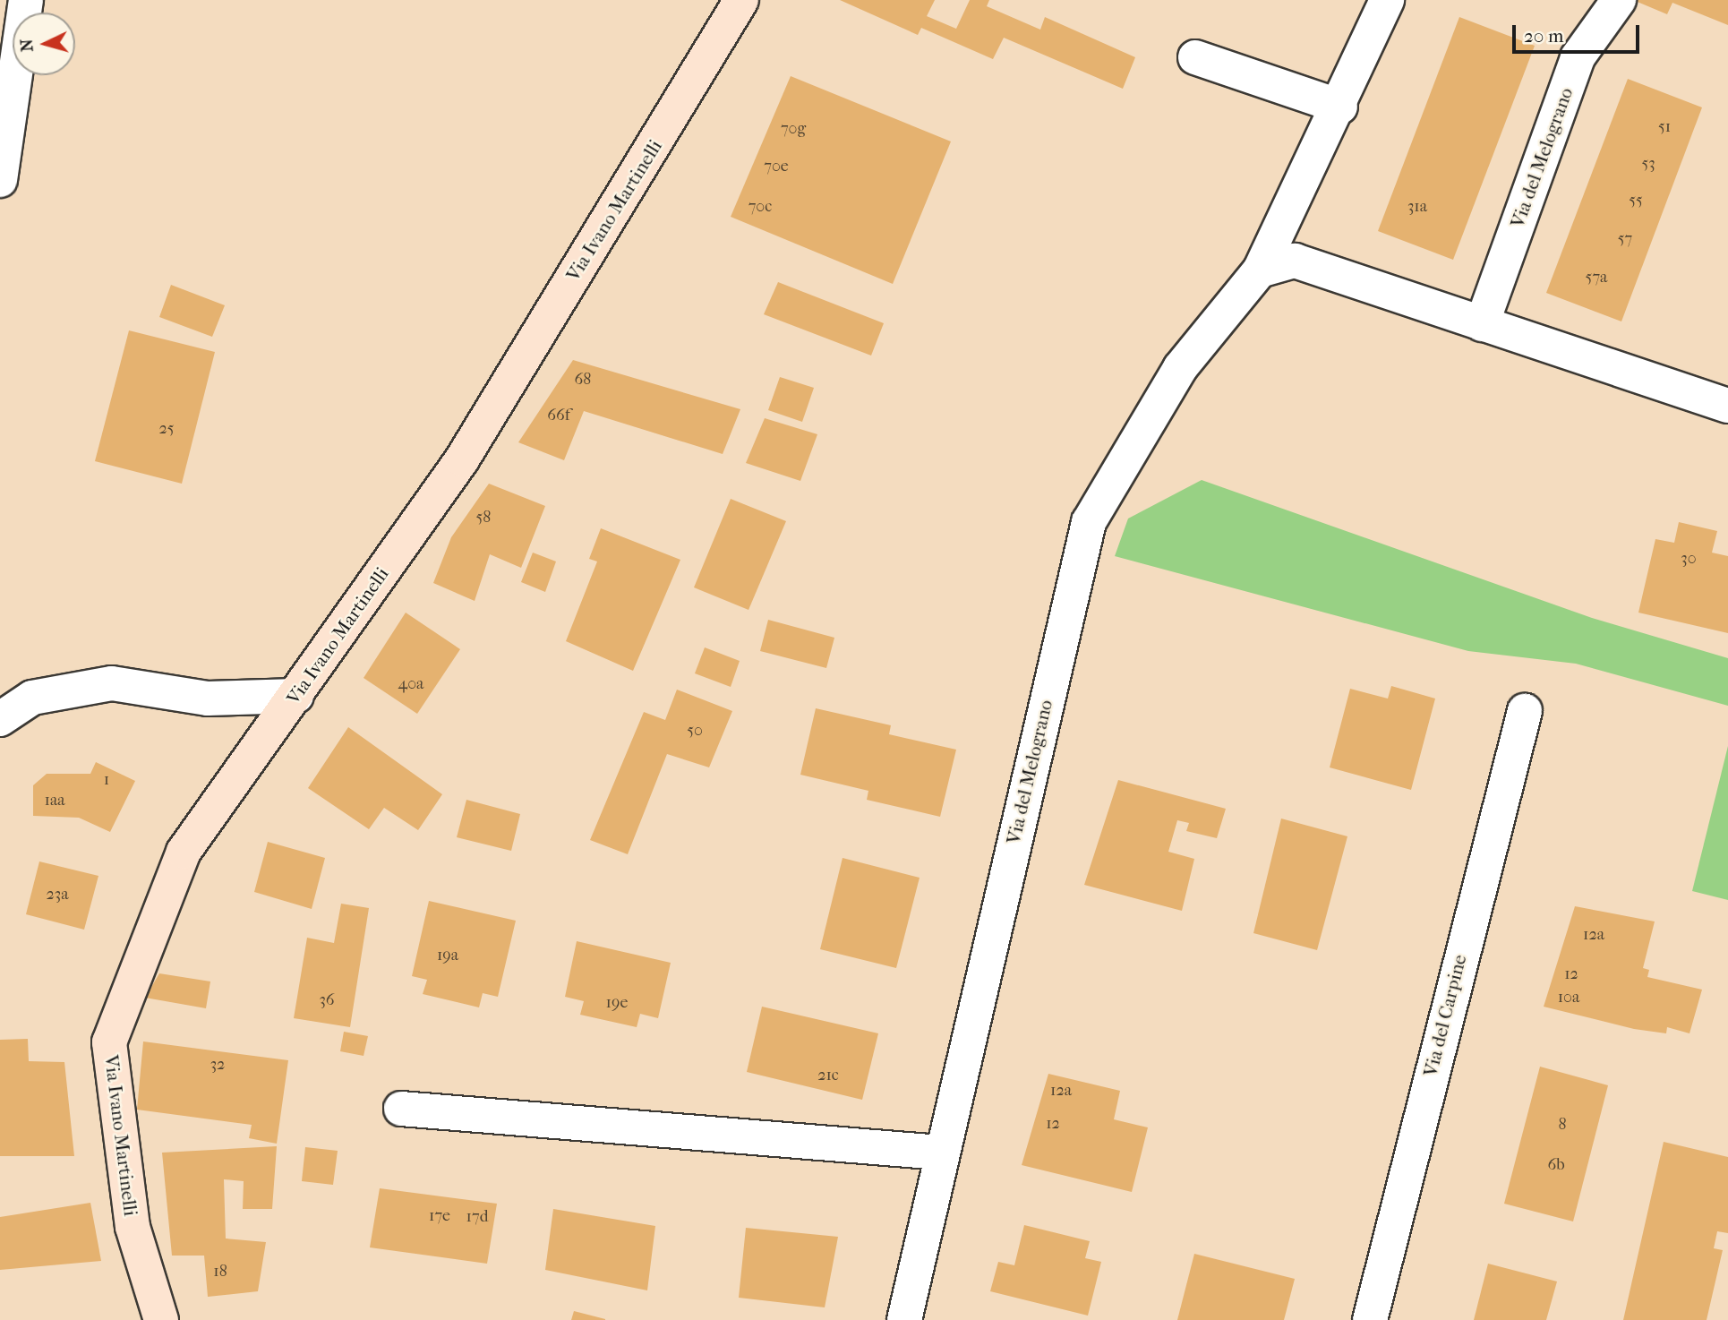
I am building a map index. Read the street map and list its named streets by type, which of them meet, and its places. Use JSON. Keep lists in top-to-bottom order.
{
  "streets": {
    "street": ["Via del Melograno", "Via Ivano Martinelli", "Via del Carpine"]
  },
  "house_numbers": [
    "51",
    "70g",
    "53",
    "70e",
    "55",
    "70c",
    "31a",
    "57",
    "57a",
    "68",
    "66f",
    "25",
    "58",
    "30",
    "40a",
    "50",
    "1",
    "1aa",
    "23a",
    "12a",
    "19a",
    "12",
    "10a",
    "36",
    "19e",
    "32",
    "21c",
    "12a",
    "12",
    "8",
    "6b",
    "17e",
    "17d",
    "18"
  ],
  "scale_bar": "20 m",
  "north": "left"
}
